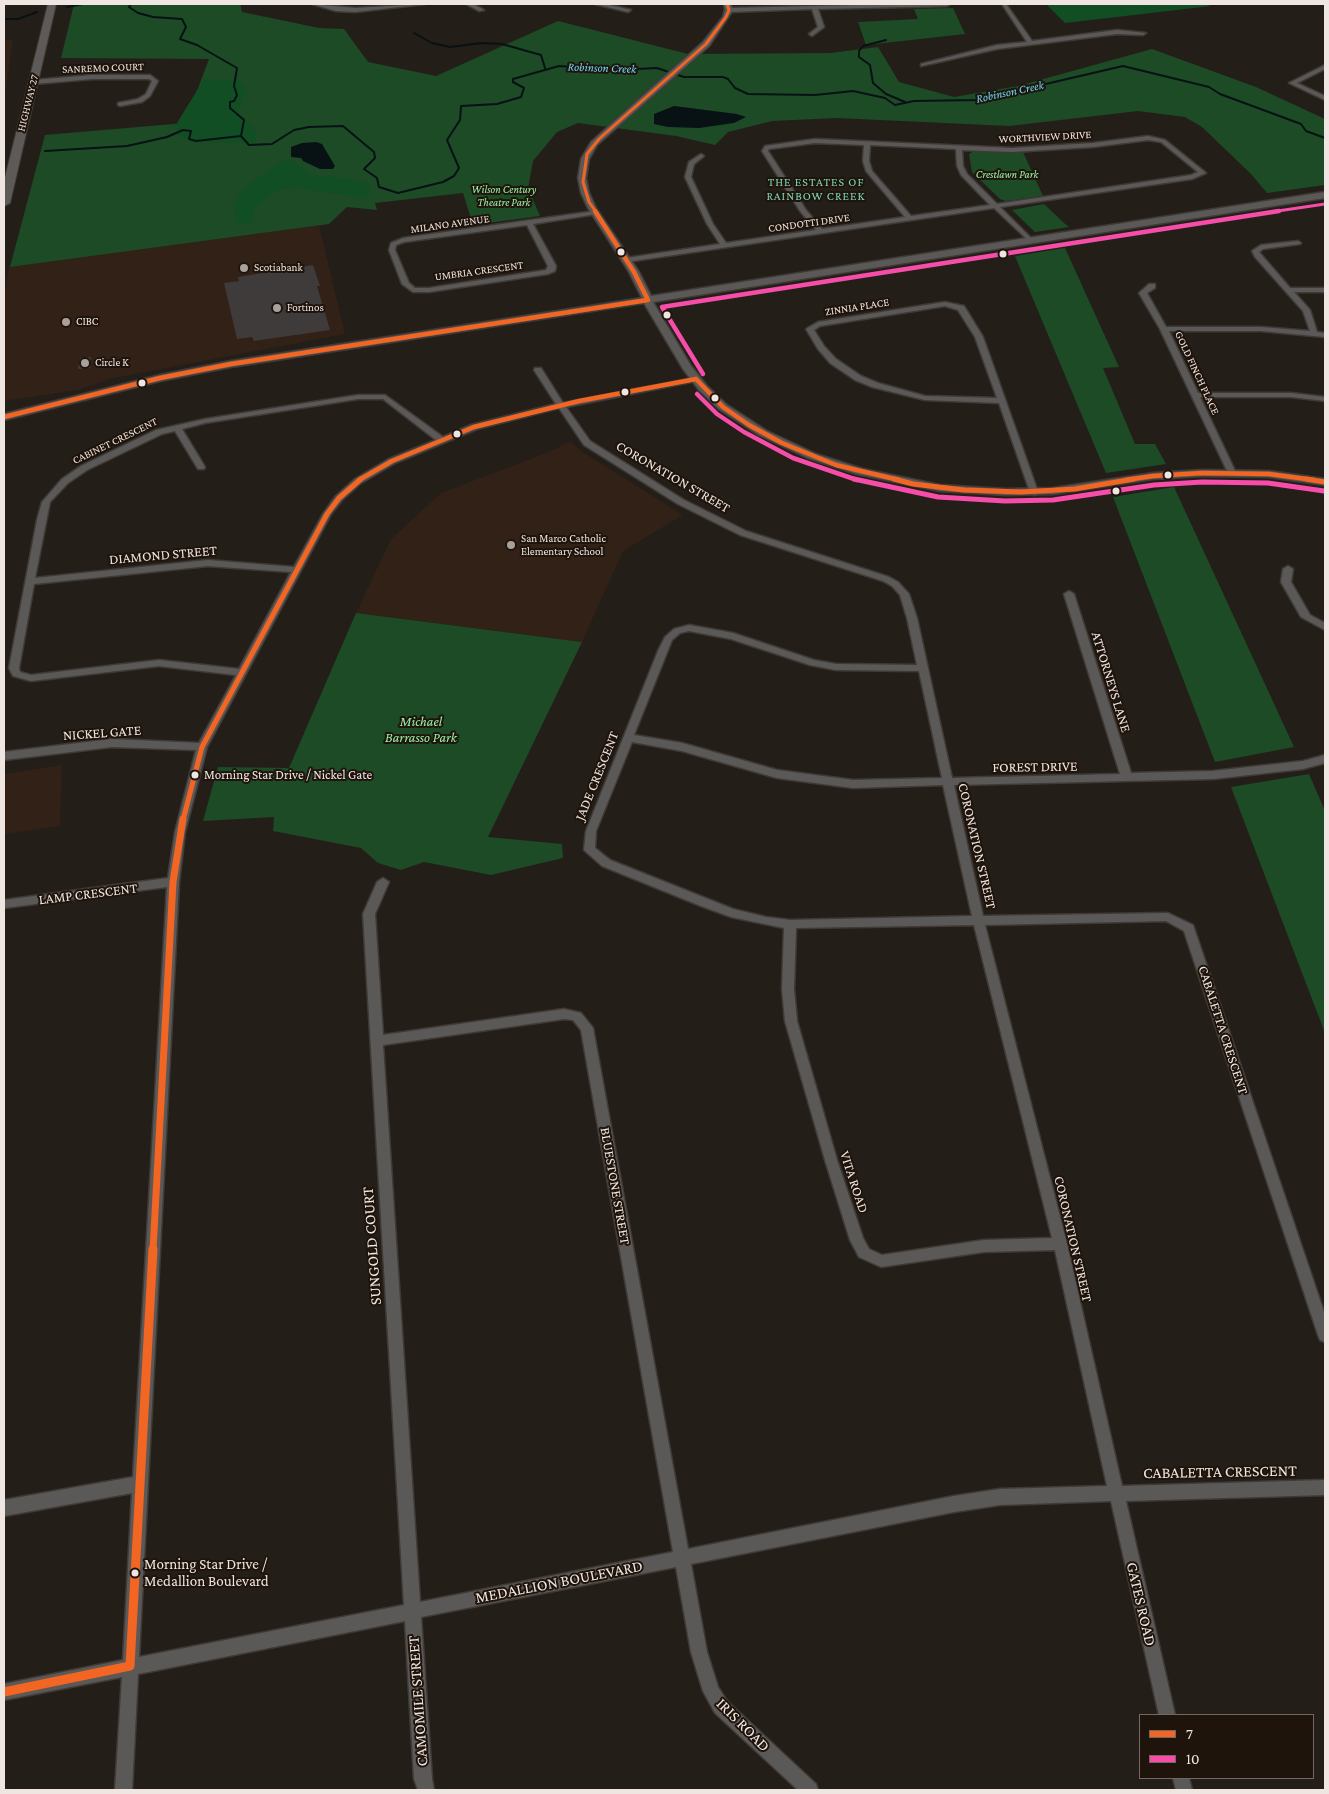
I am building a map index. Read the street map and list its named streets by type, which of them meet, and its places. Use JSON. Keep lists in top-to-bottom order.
{
  "streets": {
    "main road": ["HIGHWAY 27"],
    "street": [
      "SANREMO COURT",
      "WORTHVIEW DRIVE",
      "CONDOTTI DRIVE",
      "MILANO AVENUE",
      "UMBRIA CRESCENT",
      "ZINNIA PLACE",
      "GOLD FINCH PLACE",
      "CABINET CRESCENT",
      "CORONATION STREET",
      "DIAMOND STREET",
      "ATTORNEYS LANE",
      "NICKEL GATE",
      "FOREST DRIVE",
      "JADE CRESCENT",
      "LAMP CRESCENT",
      "CABALETTA CRESCENT",
      "VITA ROAD",
      "BLUESTONE STREET",
      "SUNGOLD COURT",
      "MEDALLION BOULEVARD",
      "GATES ROAD",
      "CAMOMILE STREET",
      "IRIS ROAD"
    ]
  },
  "crossings": [
    ["SANREMO COURT", "HIGHWAY 27"],
    ["WORTHVIEW DRIVE", "CONDOTTI DRIVE"],
    ["MILANO AVENUE", "UMBRIA CRESCENT"],
    ["CABINET CRESCENT", "DIAMOND STREET"],
    ["CORONATION STREET", "FOREST DRIVE"],
    ["CORONATION STREET", "JADE CRESCENT"],
    ["CORONATION STREET", "CABALETTA CRESCENT"],
    ["CORONATION STREET", "VITA ROAD"],
    ["CORONATION STREET", "MEDALLION BOULEVARD"],
    ["CORONATION STREET", "GATES ROAD"],
    ["ATTORNEYS LANE", "FOREST DRIVE"],
    ["FOREST DRIVE", "JADE CRESCENT"],
    ["JADE CRESCENT", "CABALETTA CRESCENT"],
    ["JADE CRESCENT", "VITA ROAD"],
    ["CABALETTA CRESCENT", "MEDALLION BOULEVARD"],
    ["CABALETTA CRESCENT", "GATES ROAD"],
    ["BLUESTONE STREET", "SUNGOLD COURT"],
    ["BLUESTONE STREET", "MEDALLION BOULEVARD"],
    ["BLUESTONE STREET", "IRIS ROAD"],
    ["SUNGOLD COURT", "MEDALLION BOULEVARD"],
    ["SUNGOLD COURT", "CAMOMILE STREET"],
    ["MEDALLION BOULEVARD", "GATES ROAD"],
    ["MEDALLION BOULEVARD", "CAMOMILE STREET"],
    ["MEDALLION BOULEVARD", "IRIS ROAD"]
  ],
  "districts": ["THE ESTATES OF RAINBOW CREEK"],
  "water": ["Robinson Creek"],
  "parks": ["Crestlawn Park", "Wilson Century Theatre Park", "Michael Barrasso Park"],
  "places": [
    "Scotiabank",
    "Fortinos",
    "CIBC",
    "Circle K",
    "San Marco Catholic Elementary School",
    "Morning Star Drive / Nickel Gate",
    "Morning Star Drive / Medallion Boulevard"
  ],
  "lines": ["transit line 7", "transit line 10"],
  "legend": ["7", "10"]
}
